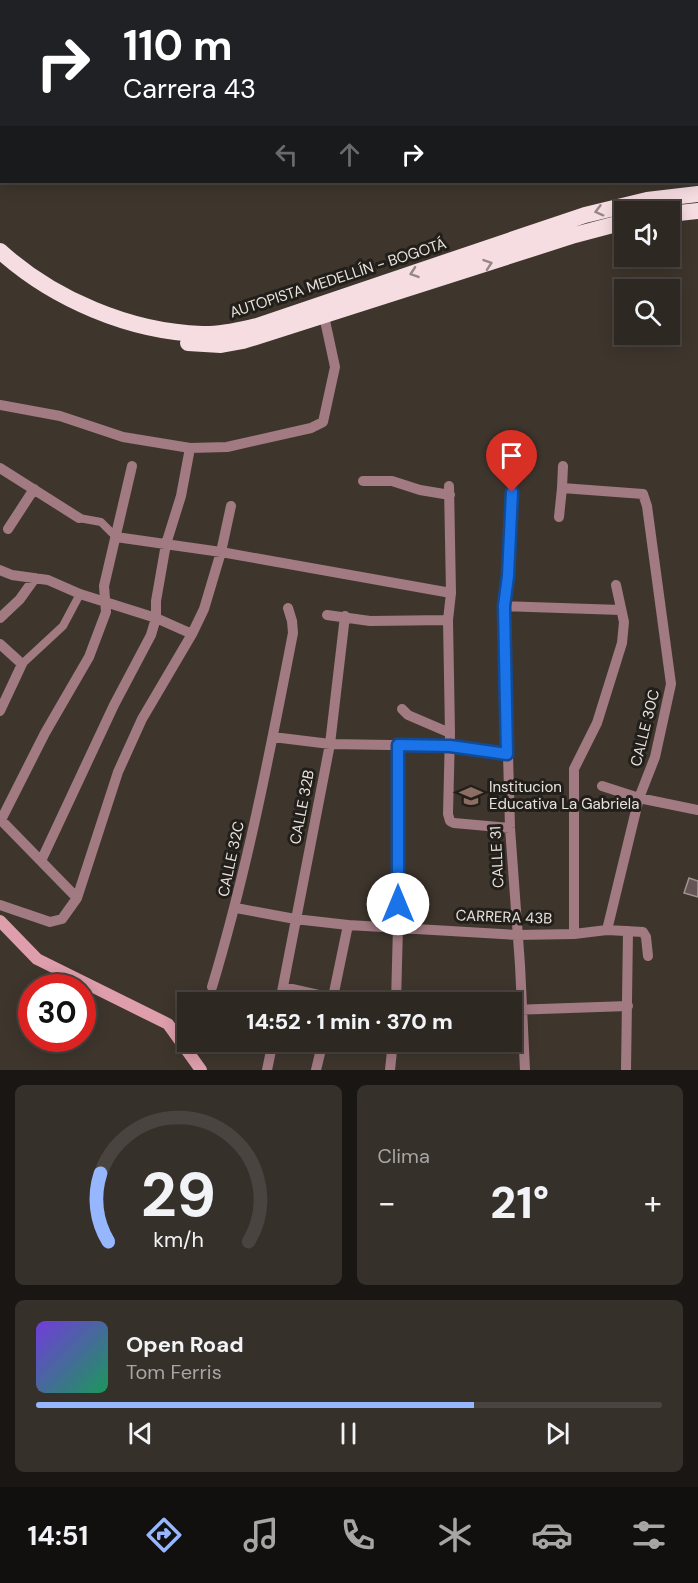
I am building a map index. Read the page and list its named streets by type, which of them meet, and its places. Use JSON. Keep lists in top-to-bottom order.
{
  "streets": {
    "highway": ["AUTOPISTA MEDELLÍN - BOGOTÁ"],
    "street": [
      "CALLE 30C",
      "CALLE 32B",
      "CALLE 31",
      "CALLE 32C",
      "CARRERA 43B"
    ]
  },
  "crossings": [
    ["CALLE 30C", "CARRERA 43B"],
    ["CALLE 32B", "CARRERA 43B"],
    ["CALLE 31", "CARRERA 43B"],
    ["CALLE 32C", "CARRERA 43B"]
  ],
  "places": {
    "school or university": ["Institucion Educativa La Gabriela"]
  },
  "page": {
    "turn": ["110 m", "Carrera 43"],
    "limit": "30",
    "trip": "14:52 · 1 min · 370 m",
    "tile": "Clima",
    "heat": ["−", "21°", "+"],
    "song": ["Open Road", "Tom Ferris"],
    "tabs": "14:51",
    "gauge": ["29", "km/h"]
  }
}
